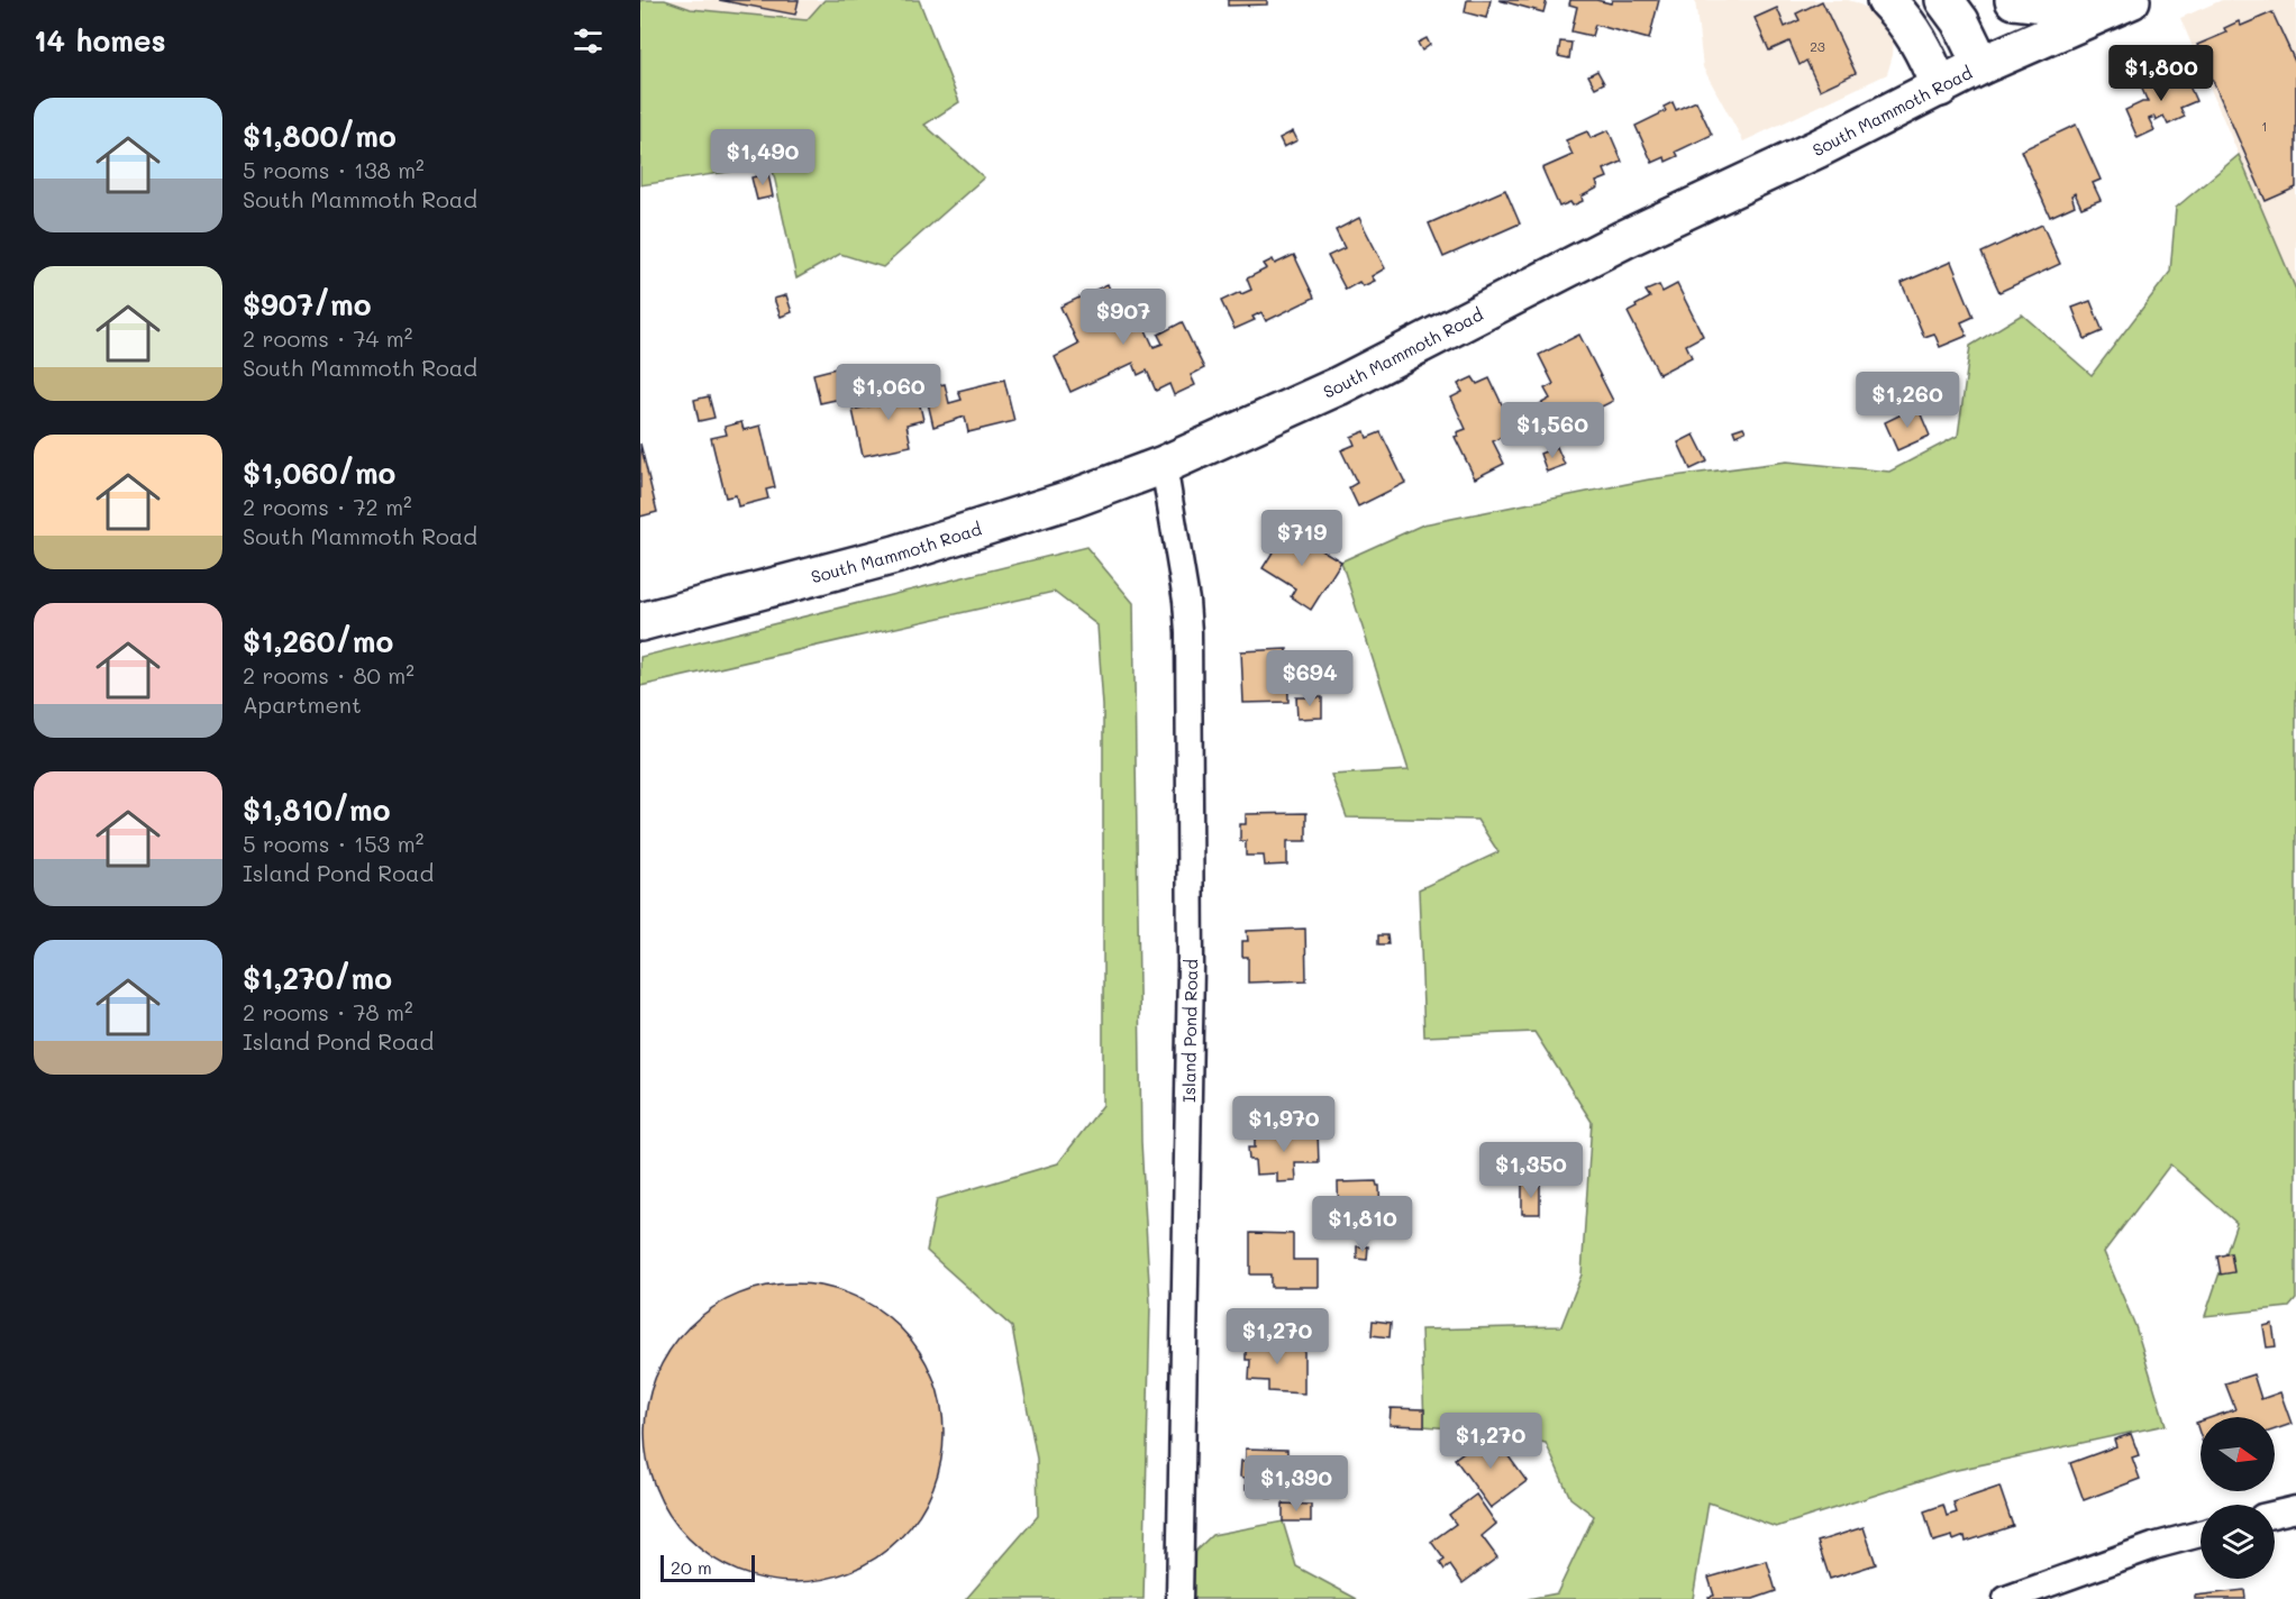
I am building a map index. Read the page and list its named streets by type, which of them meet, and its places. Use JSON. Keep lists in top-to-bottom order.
{
  "streets": {
    "main road": ["South Mammoth Road"],
    "street": ["Island Pond Road"]
  },
  "crossings": [
    ["South Mammoth Road", "Island Pond Road"]
  ],
  "house_numbers": ["23", "1"],
  "scale_bar": "20 m",
  "north": "right",
  "page": {
    "heading": "14 homes",
    "price": [
      "$1,800",
      "$1,490",
      "$907",
      "$1,060",
      "$1,260",
      "$1,560",
      "$719",
      "$694",
      "$1,970",
      "$1,350",
      "$1,810",
      "$1,270",
      "$1,270",
      "$1,390"
    ],
    "list": [
      {
        "name": "$1,800/mo",
        "note": "5 rooms · 138 m² · South Mammoth Road"
      },
      {
        "name": "$907/mo",
        "note": "2 rooms · 74 m² · South Mammoth Road"
      },
      {
        "name": "$1,060/mo",
        "note": "2 rooms · 72 m² · South Mammoth Road"
      },
      {
        "name": "$1,260/mo",
        "note": "2 rooms · 80 m² · Apartment"
      },
      {
        "name": "$1,810/mo",
        "note": "5 rooms · 153 m² · Island Pond Road"
      },
      {
        "name": "$1,270/mo",
        "note": "2 rooms · 78 m² · Island Pond Road"
      }
    ],
    "scale": "20 m"
  }
}
